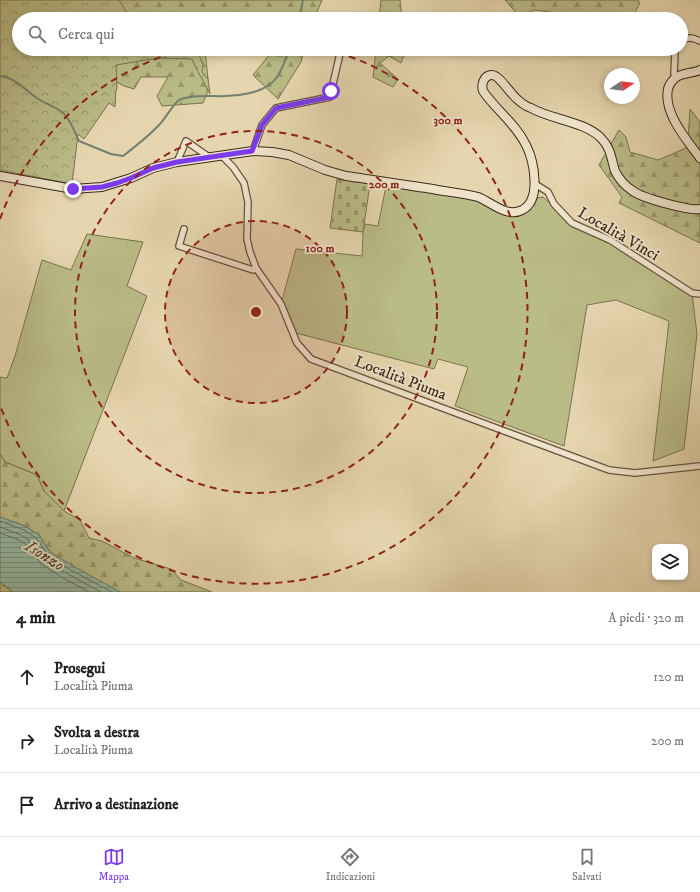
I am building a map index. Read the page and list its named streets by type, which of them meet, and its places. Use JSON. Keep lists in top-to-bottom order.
{
  "streets": {
    "street": ["Località Vinci", "Località Piuma"]
  },
  "water": ["Isonzo"],
  "north": "right",
  "page": {
    "search": "Cerca qui",
    "heading": ["4 min", "A piedi · 320 m"],
    "list": [
      ["Prosegui", "Località Piuma", "120 m"],
      ["Svolta a destra", "Località Piuma", "200 m"],
      "Arrivo a destinazione"
    ],
    "nav": ["Mappa", "Indicazioni", "Salvati"]
  },
  "rings": ["300 m", "200 m", "100 m"]
}
